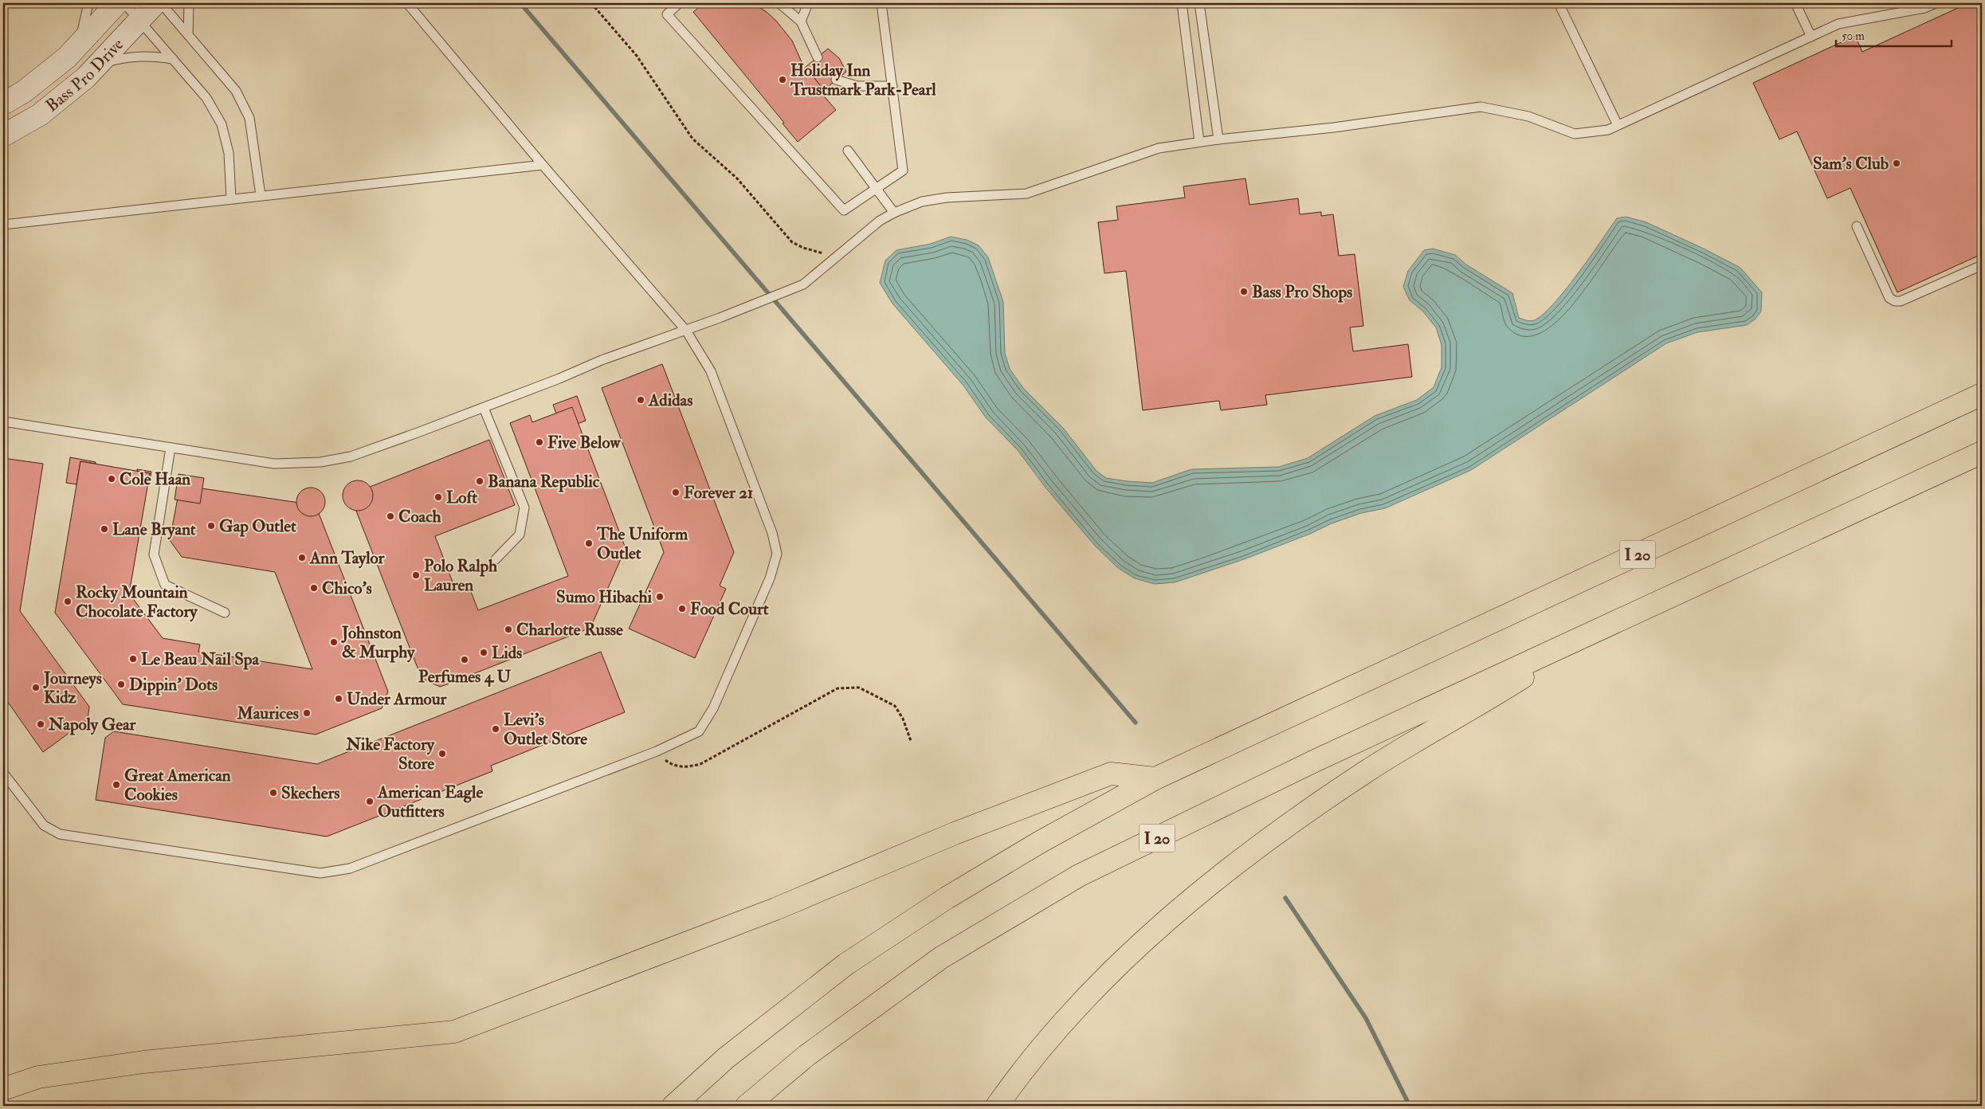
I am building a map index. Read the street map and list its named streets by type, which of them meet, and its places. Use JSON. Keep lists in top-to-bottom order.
{
  "streets": {
    "highway": ["I 20"],
    "street": ["Bass Pro Drive"]
  },
  "places": [
    "Holiday Inn Trustmark Park-Pearl",
    "Sam's Club",
    "Bass Pro Shops",
    "Adidas",
    "Five Below",
    "Cole Haan",
    "Banana Republic",
    "Forever 21",
    "Loft",
    "Coach",
    "Gap Outlet",
    "Lane Bryant",
    "The Uniform Outlet",
    "Ann Taylor",
    "Polo Ralph Lauren",
    "Chico's",
    "Sumo Hibachi",
    "Rocky Mountain Chocolate Factory",
    "Food Court",
    "Charlotte Russe",
    "Johnston & Murphy",
    "Lids",
    "Le Beau Nail Spa",
    "Perfumes 4 U",
    "Dippin' Dots",
    "Journeys Kidz",
    "Under Armour",
    "Maurices",
    "Napoly Gear",
    "Levi's Outlet Store",
    "Nike Factory Store",
    "Great American Cookies",
    "Skechers",
    "American Eagle Outfitters"
  ],
  "scale_bar": "50 m"
}
